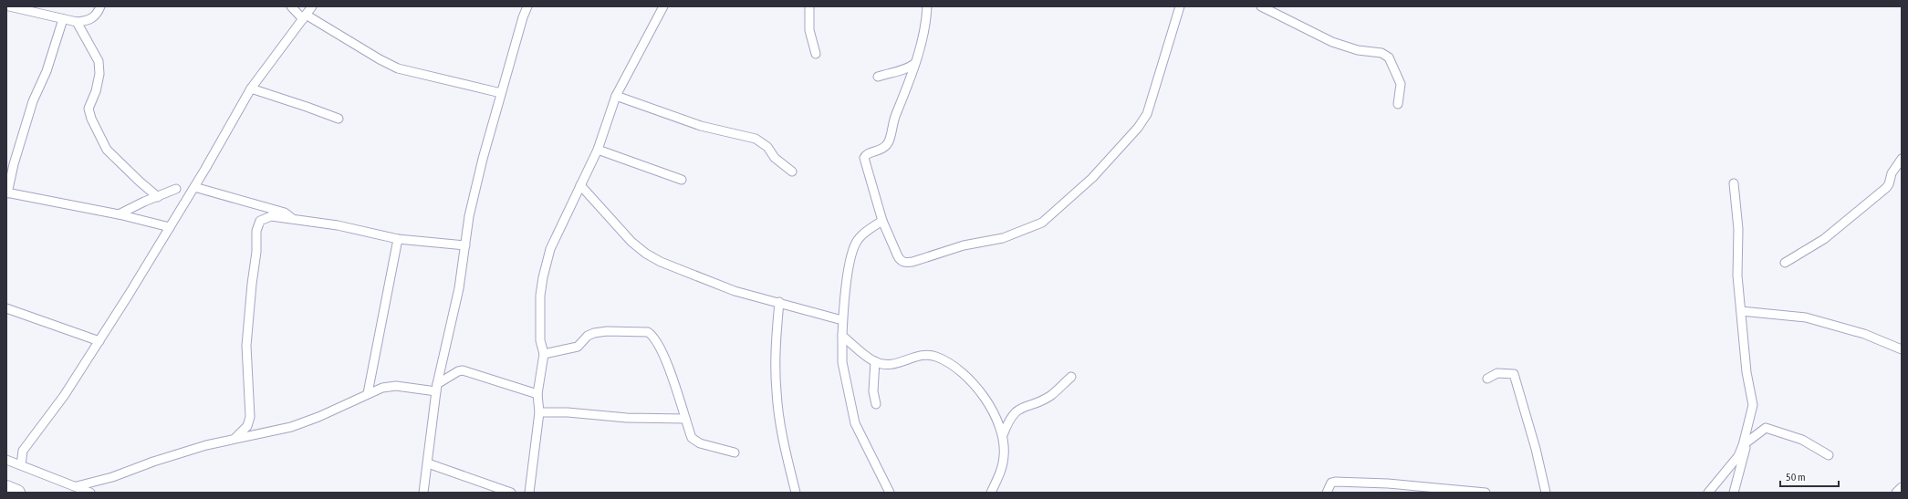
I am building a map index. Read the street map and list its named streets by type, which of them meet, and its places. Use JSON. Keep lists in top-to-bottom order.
{
  "scale_bar": "50 m"
}
